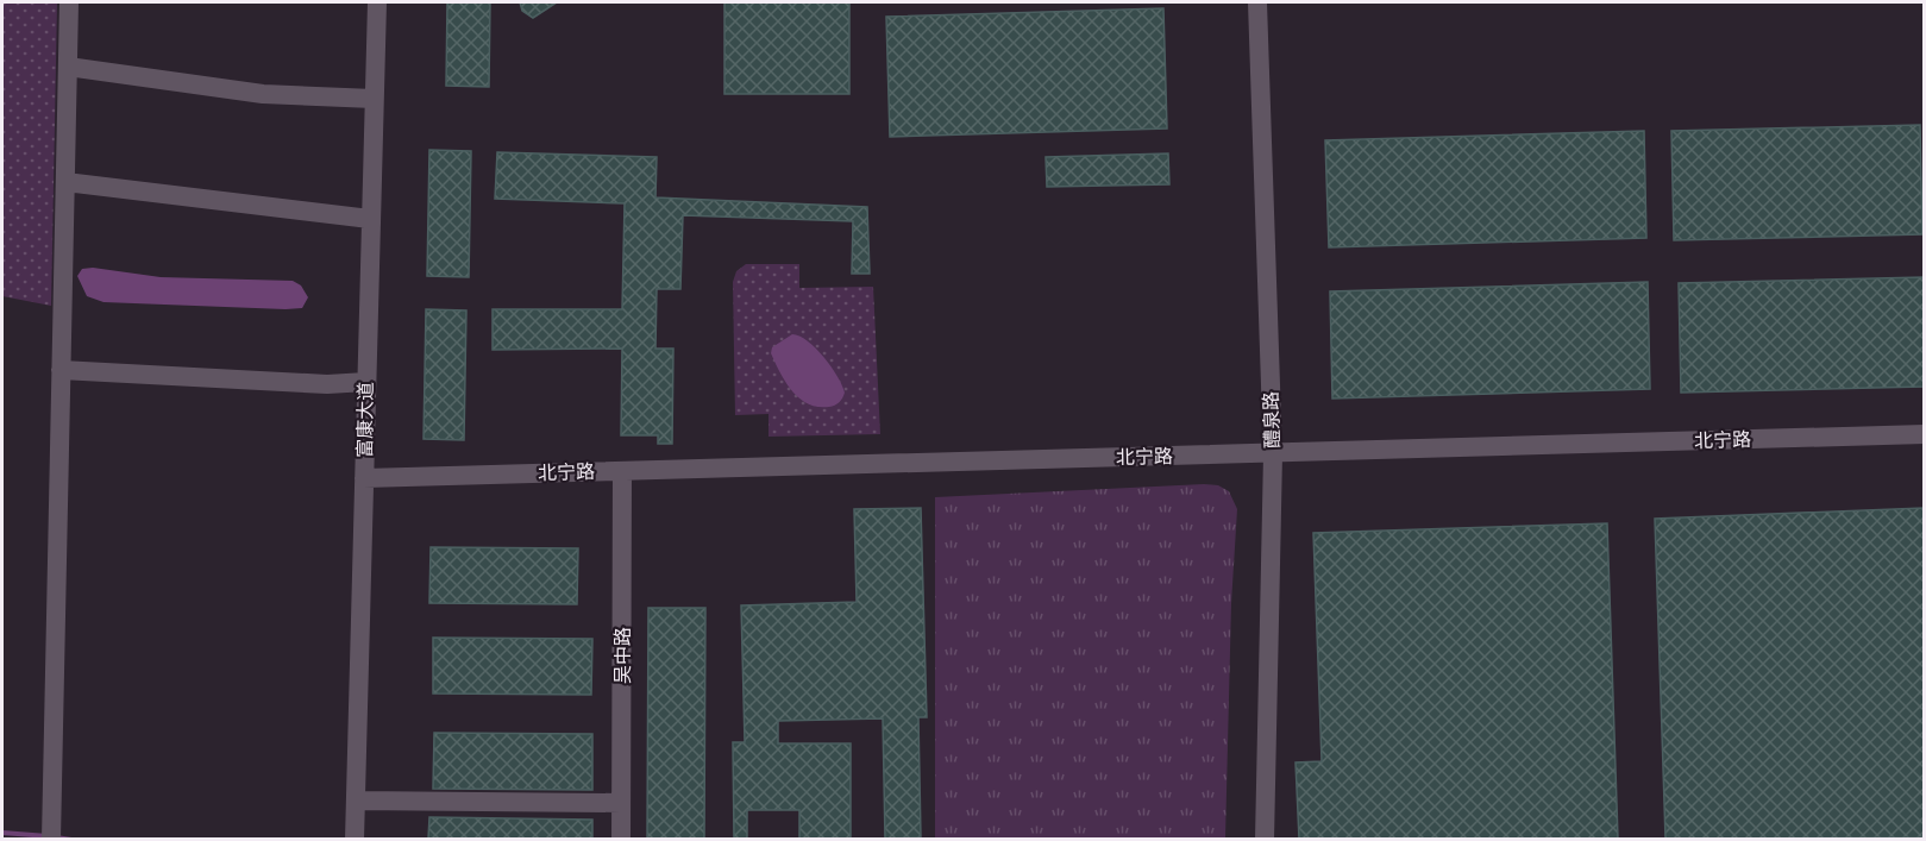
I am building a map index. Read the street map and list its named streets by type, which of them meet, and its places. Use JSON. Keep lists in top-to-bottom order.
{
  "streets": {
    "street": [
      "富康大道",
      "醴泉路",
      "北宁路",
      "吴中路"
    ]
  },
  "crossings": [
    ["富康大道", "北宁路"],
    ["醴泉路", "北宁路"],
    ["北宁路", "吴中路"]
  ]
}
